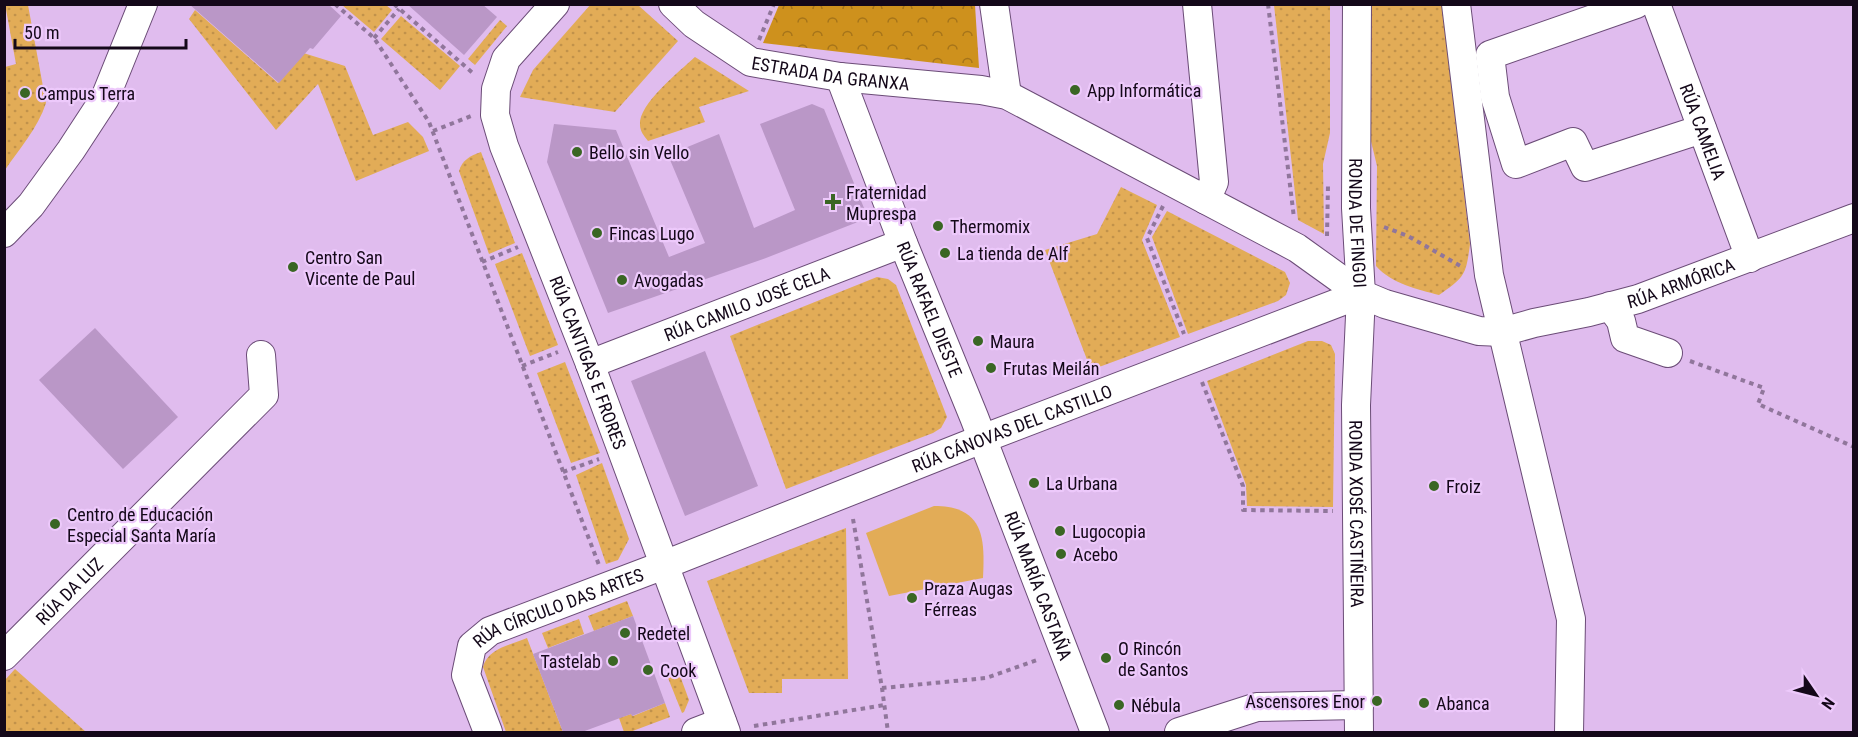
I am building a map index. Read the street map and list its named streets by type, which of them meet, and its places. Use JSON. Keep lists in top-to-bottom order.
{
  "streets": {
    "street": [
      "ESTRADA DA GRANXA",
      "RÚA CAMELIA",
      "RONDA DE FINGOI",
      "RÚA ARMÓRICA",
      "RÚA CAMILO JOSÉ CELA",
      "RÚA RAFAEL DIESTE",
      "RÚA CANTIGAS E FRORES",
      "RÚA CÁNOVAS DEL CASTILLO",
      "RONDA XOSÉ CASTIÑEIRA",
      "RÚA MARÍA CASTAÑA",
      "RÚA DA LUZ",
      "RÚA CÍRCULO DAS ARTES"
    ]
  },
  "crossings": [
    ["ESTRADA DA GRANXA", "RONDA DE FINGOI"],
    ["ESTRADA DA GRANXA", "RÚA RAFAEL DIESTE"],
    ["ESTRADA DA GRANXA", "RÚA CÁNOVAS DEL CASTILLO"],
    ["ESTRADA DA GRANXA", "RONDA XOSÉ CASTIÑEIRA"],
    ["RÚA CAMELIA", "RÚA ARMÓRICA"],
    ["RONDA DE FINGOI", "RÚA ARMÓRICA"],
    ["RONDA DE FINGOI", "RÚA CÁNOVAS DEL CASTILLO"],
    ["RONDA DE FINGOI", "RONDA XOSÉ CASTIÑEIRA"],
    ["RÚA CAMILO JOSÉ CELA", "RÚA RAFAEL DIESTE"],
    ["RÚA CAMILO JOSÉ CELA", "RÚA CANTIGAS E FRORES"],
    ["RÚA RAFAEL DIESTE", "RÚA CÁNOVAS DEL CASTILLO"],
    ["RÚA RAFAEL DIESTE", "RÚA MARÍA CASTAÑA"],
    ["RÚA CANTIGAS E FRORES", "RÚA CÁNOVAS DEL CASTILLO"],
    ["RÚA CANTIGAS E FRORES", "RÚA CÍRCULO DAS ARTES"],
    ["RÚA CÁNOVAS DEL CASTILLO", "RONDA XOSÉ CASTIÑEIRA"],
    ["RÚA CÁNOVAS DEL CASTILLO", "RÚA MARÍA CASTAÑA"],
    ["RÚA CÁNOVAS DEL CASTILLO", "RÚA CÍRCULO DAS ARTES"]
  ],
  "places": {
    "other": [
      "App Informática",
      "Campus Terra",
      "Bello sin Vello",
      "Thermomix",
      "Fincas Lugo",
      "La tienda de Alf",
      "Centro San Vicente de Paul",
      "Avogadas",
      "Maura",
      "Frutas Meilán",
      "La Urbana",
      "Froiz",
      "Centro de Educación Especial Santa María",
      "Lugocopia",
      "Acebo",
      "Praza Augas Férreas",
      "Redetel",
      "O Rincón de Santos",
      "Tastelab",
      "Cook",
      "Ascensores Enor",
      "Abanca",
      "Nébula"
    ],
    "health": ["Fraternidad Muprespa"]
  },
  "scale_bar": "50 m",
  "north": "bottom right"
}
